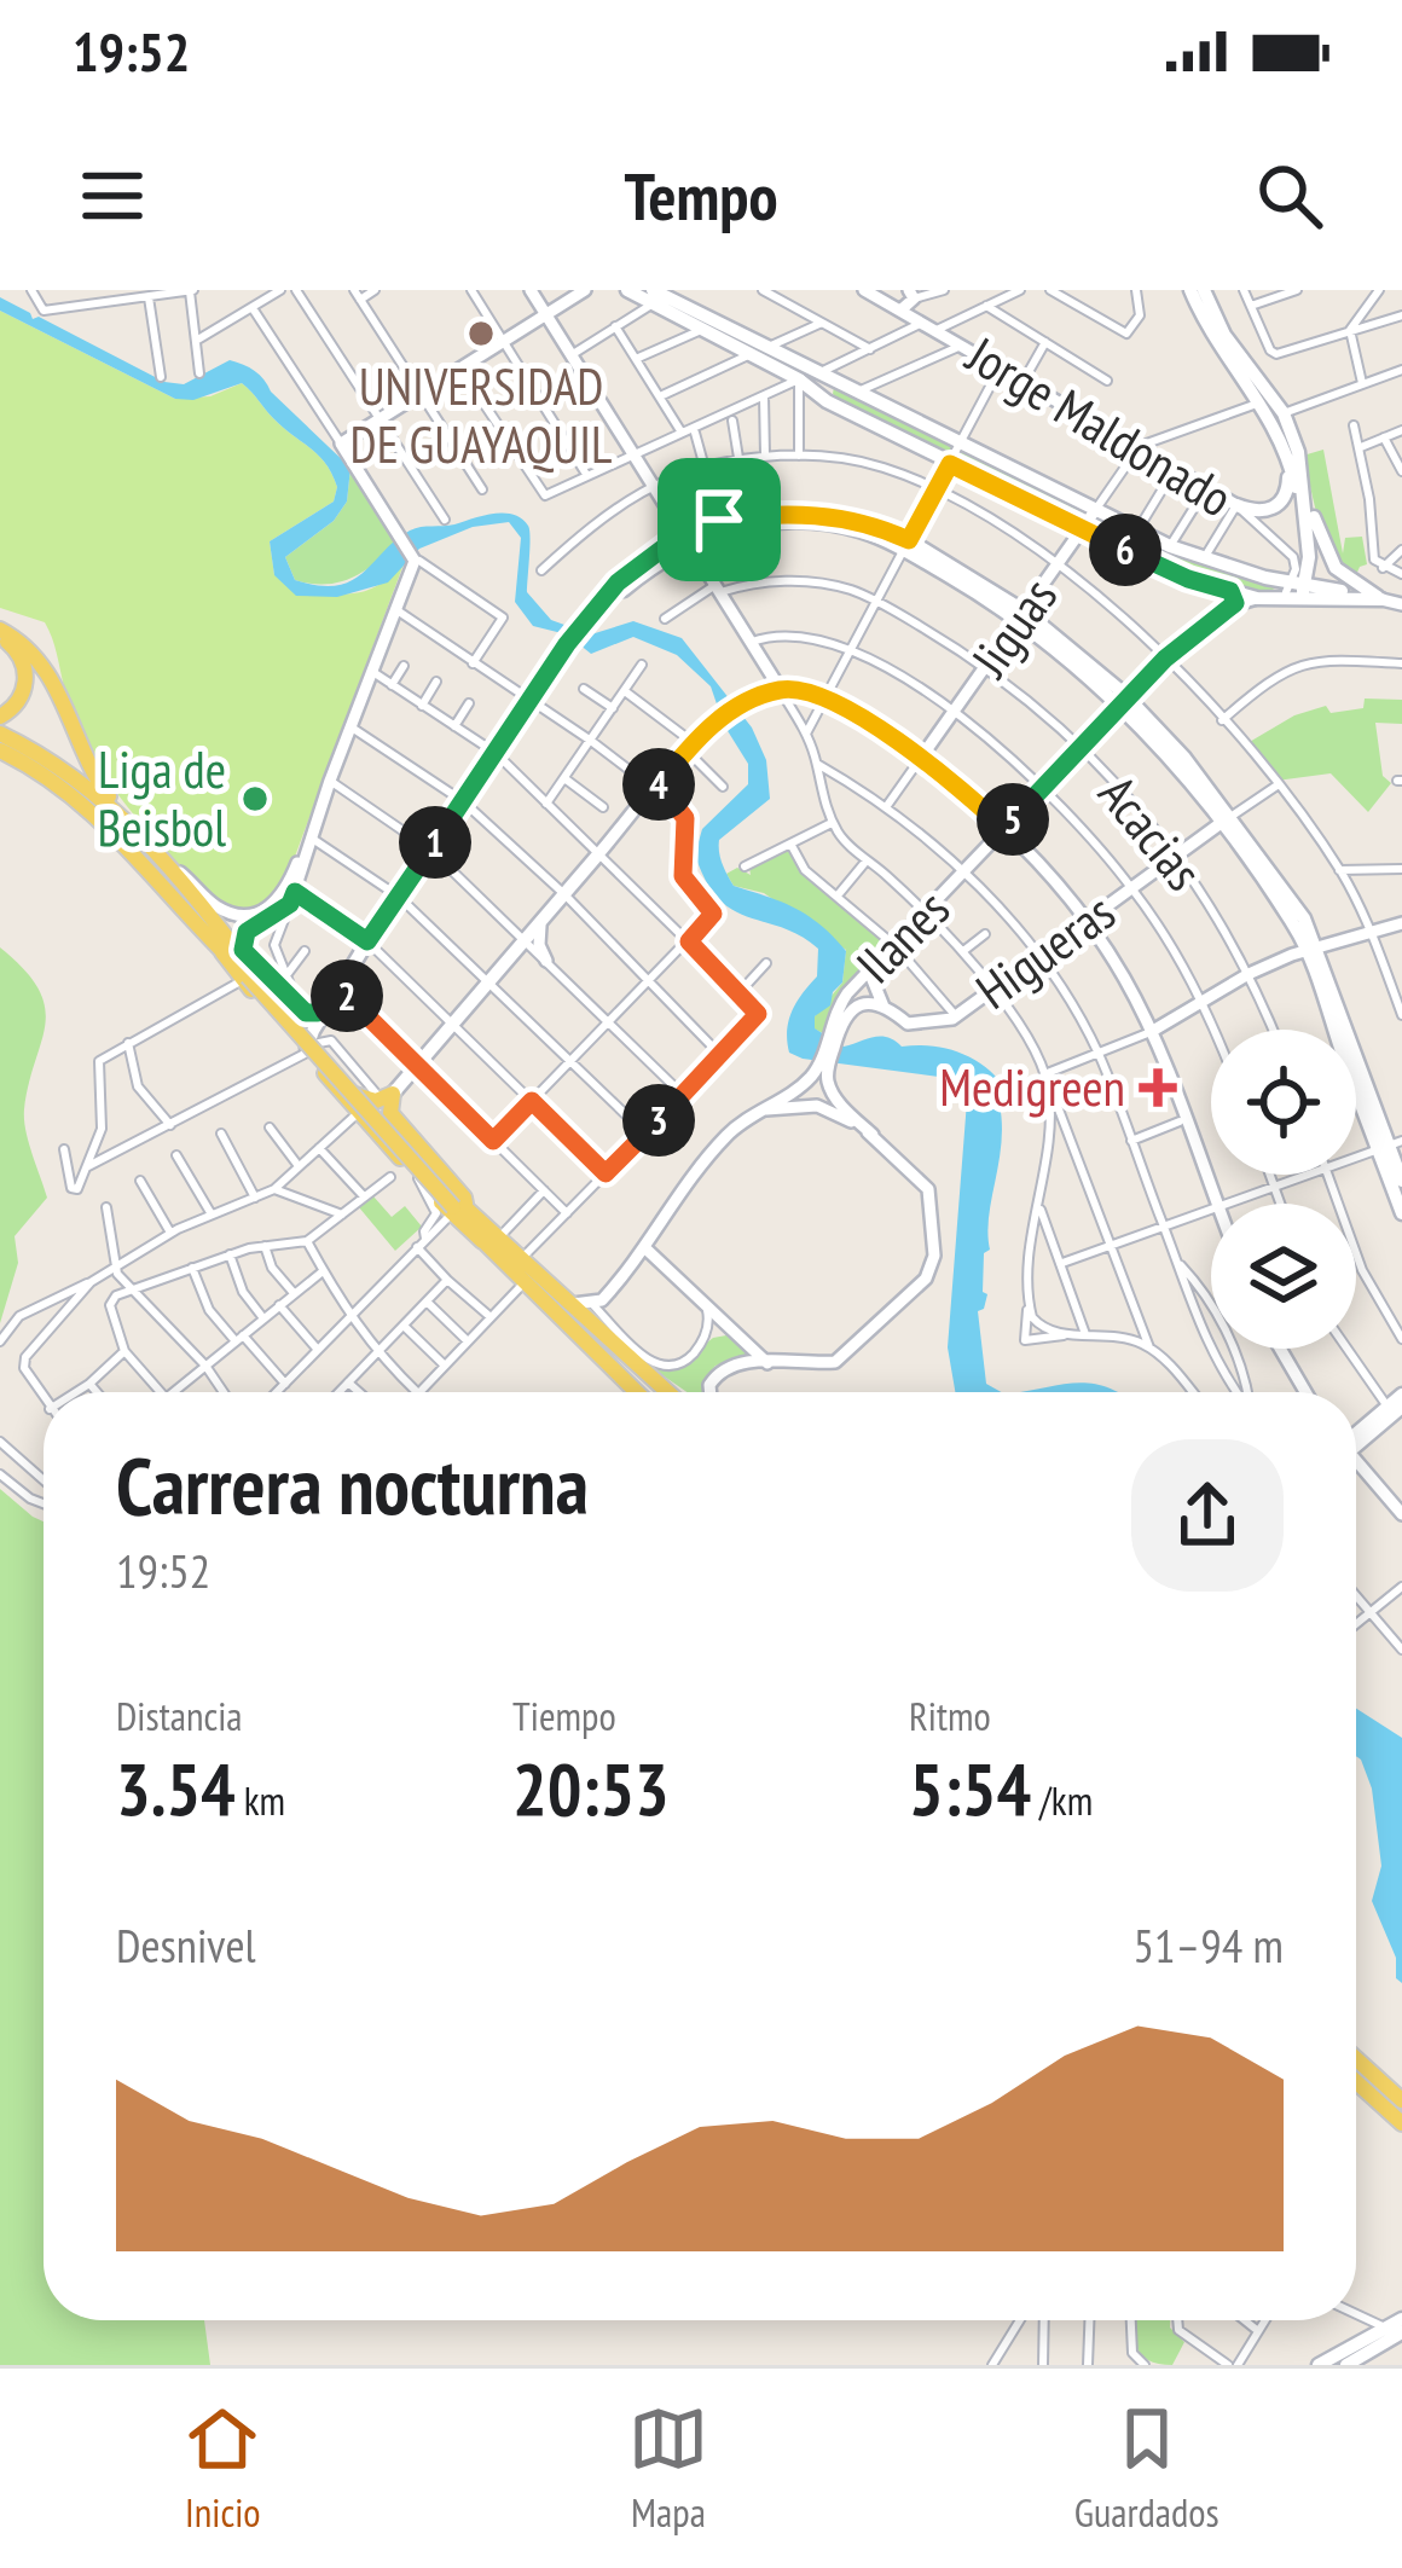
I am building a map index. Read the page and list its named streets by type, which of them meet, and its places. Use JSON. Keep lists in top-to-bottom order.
{
  "streets": {
    "street": [
      "Jorge Maldonado",
      "Jiguas",
      "Acacias",
      "Ilanes",
      "Higueras"
    ]
  },
  "crossings": [
    ["Jorge Maldonado", "Jiguas"],
    ["Jiguas", "Acacias"],
    ["Acacias", "Ilanes"],
    ["Acacias", "Higueras"],
    ["Ilanes", "Higueras"]
  ],
  "places": {
    "other": ["UNIVERSIDAD DE GUAYAQUIL", "Liga de Beisbol"],
    "health": ["Medigreen"]
  },
  "page": {
    "status": "19:52",
    "header": "Tempo",
    "pins": [
      "6",
      "4",
      "5",
      "1",
      "2",
      "3"
    ],
    "heading": ["Carrera nocturna", "19:52"],
    "stats": [
      ["Distancia", "3.54 km"],
      ["Tiempo", "20:53"],
      ["Ritmo", "5:54 /km"]
    ],
    "chart": ["Desnivel", "51–94 m"],
    "tabs": ["Inicio", "Mapa", "Guardados"]
  }
}
